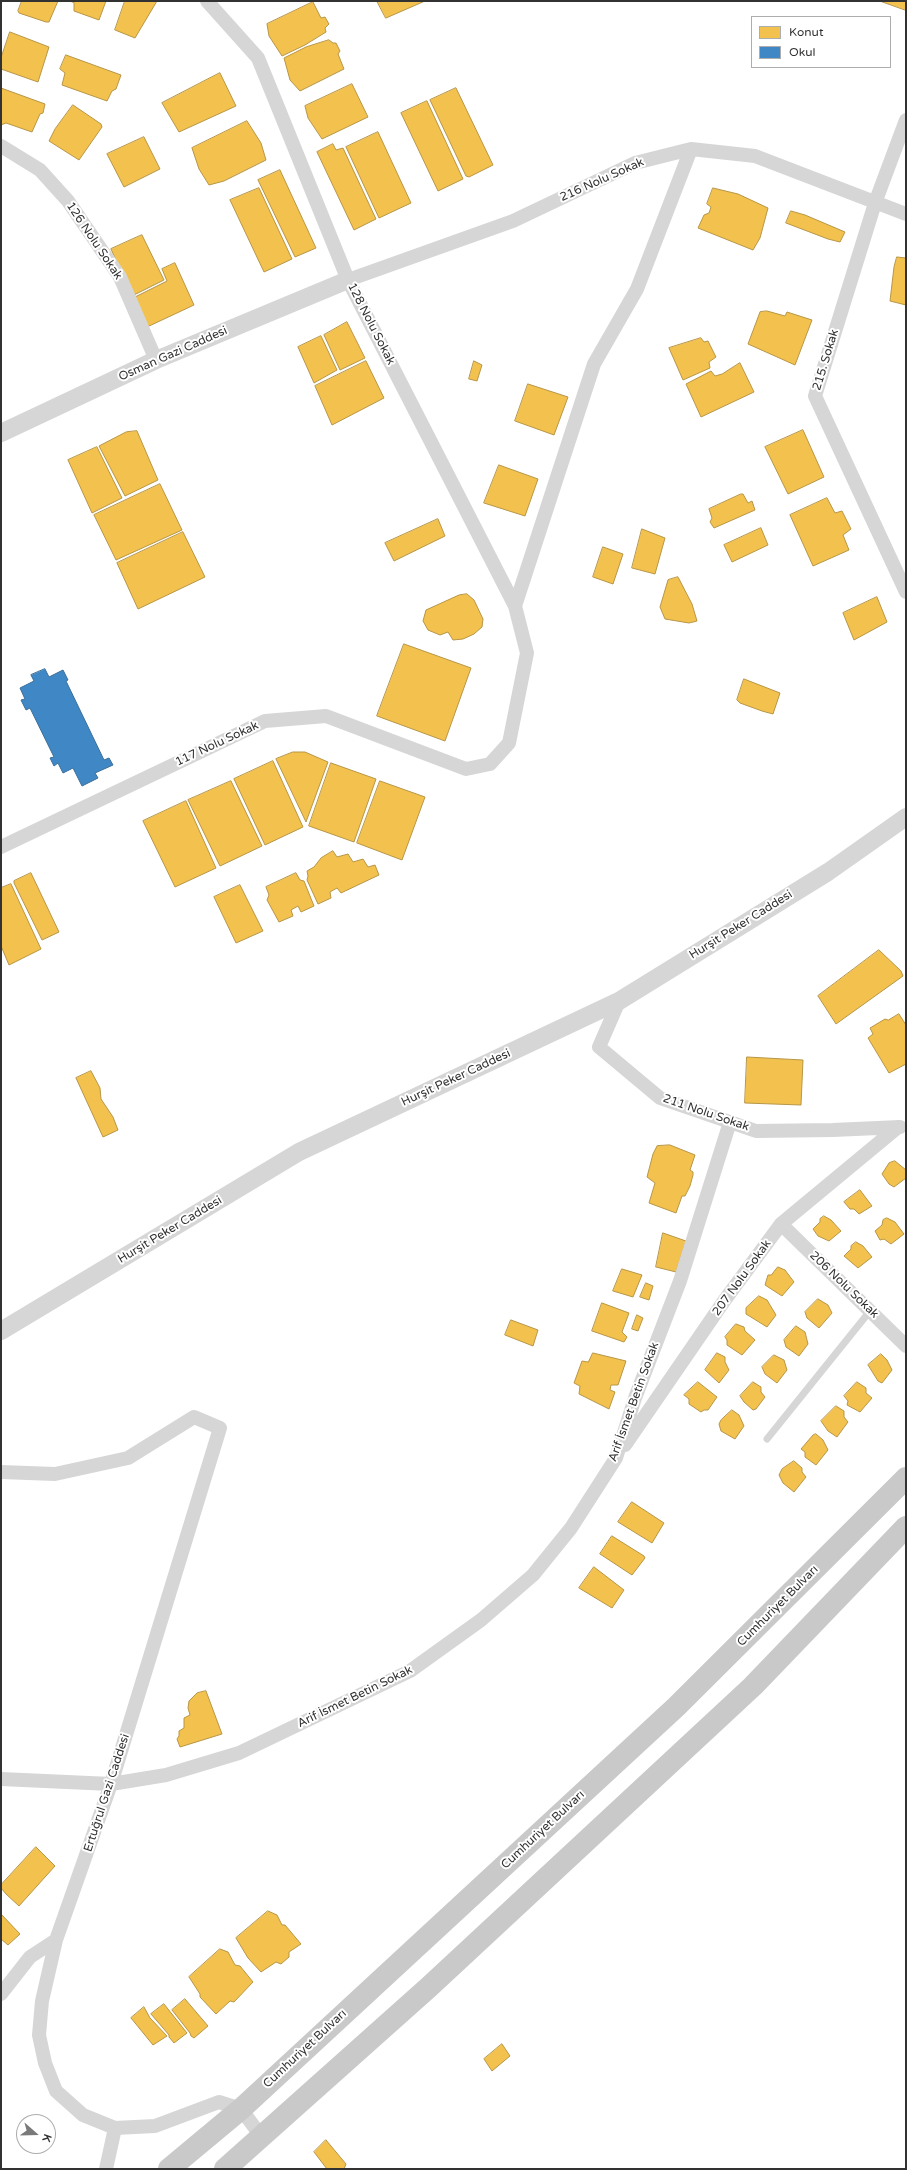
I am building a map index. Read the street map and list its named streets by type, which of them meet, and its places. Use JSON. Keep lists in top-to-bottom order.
{
  "streets": {
    "main road": ["Cumhuriyet Bulvarı"],
    "street": [
      "216 Nolu Sokak",
      "126 Nolu Sokak",
      "128 Nolu Sokak",
      "Osman Gazi Caddesi",
      "215. Sokak",
      "117 Nolu Sokak",
      "Hurşit Peker Caddesi",
      "211 Nolu Sokak",
      "207 Nolu Sokak",
      "206 Nolu Sokak",
      "Arif İsmet Betin Sokak",
      "Ertuğrul Gazi Caddesi"
    ]
  },
  "crossings": [
    ["216 Nolu Sokak", "128 Nolu Sokak"],
    ["216 Nolu Sokak", "Osman Gazi Caddesi"],
    ["216 Nolu Sokak", "215. Sokak"],
    ["126 Nolu Sokak", "Osman Gazi Caddesi"],
    ["128 Nolu Sokak", "Osman Gazi Caddesi"],
    ["128 Nolu Sokak", "117 Nolu Sokak"],
    ["Hurşit Peker Caddesi", "211 Nolu Sokak"],
    ["211 Nolu Sokak", "207 Nolu Sokak"],
    ["211 Nolu Sokak", "Arif İsmet Betin Sokak"],
    ["207 Nolu Sokak", "206 Nolu Sokak"],
    ["207 Nolu Sokak", "Arif İsmet Betin Sokak"],
    ["Arif İsmet Betin Sokak", "Ertuğrul Gazi Caddesi"],
    ["Cumhuriyet Bulvarı", "Ertuğrul Gazi Caddesi"]
  ],
  "legend": ["Konut", "Okul"],
  "north": "right"
}
